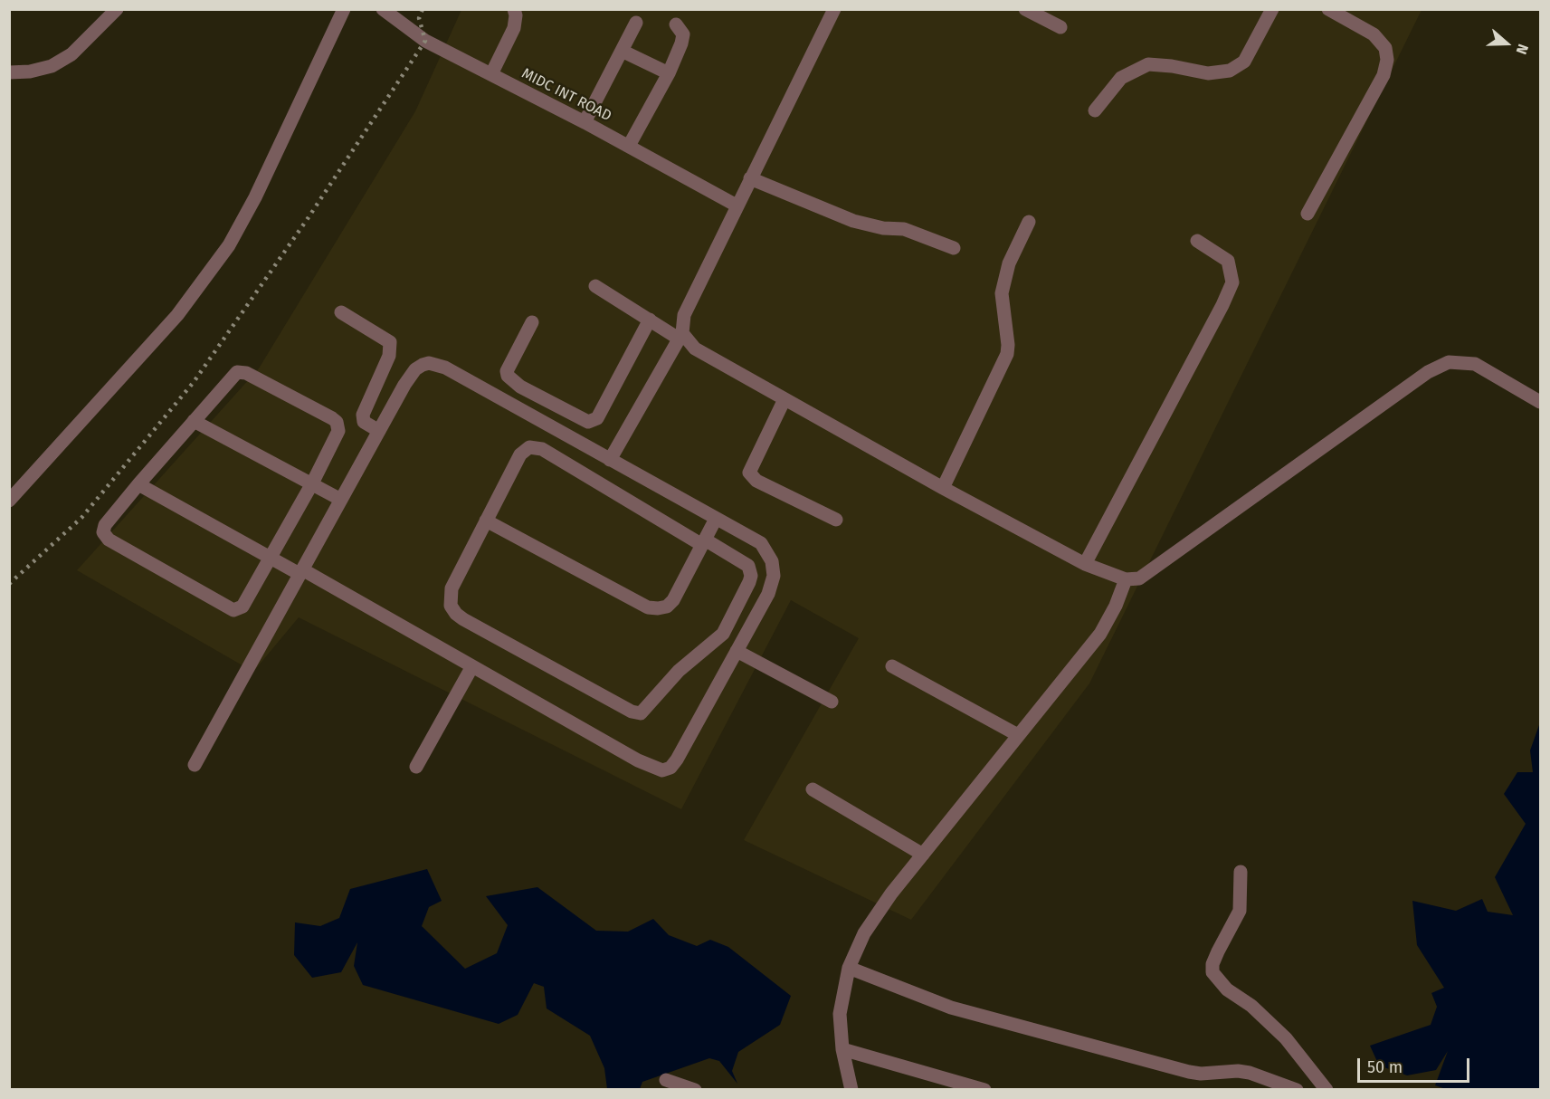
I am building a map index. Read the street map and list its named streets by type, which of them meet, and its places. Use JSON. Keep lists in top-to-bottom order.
{
  "streets": {
    "street": ["MIDC INT ROAD"]
  },
  "scale_bar": "50 m",
  "north": "right"
}
